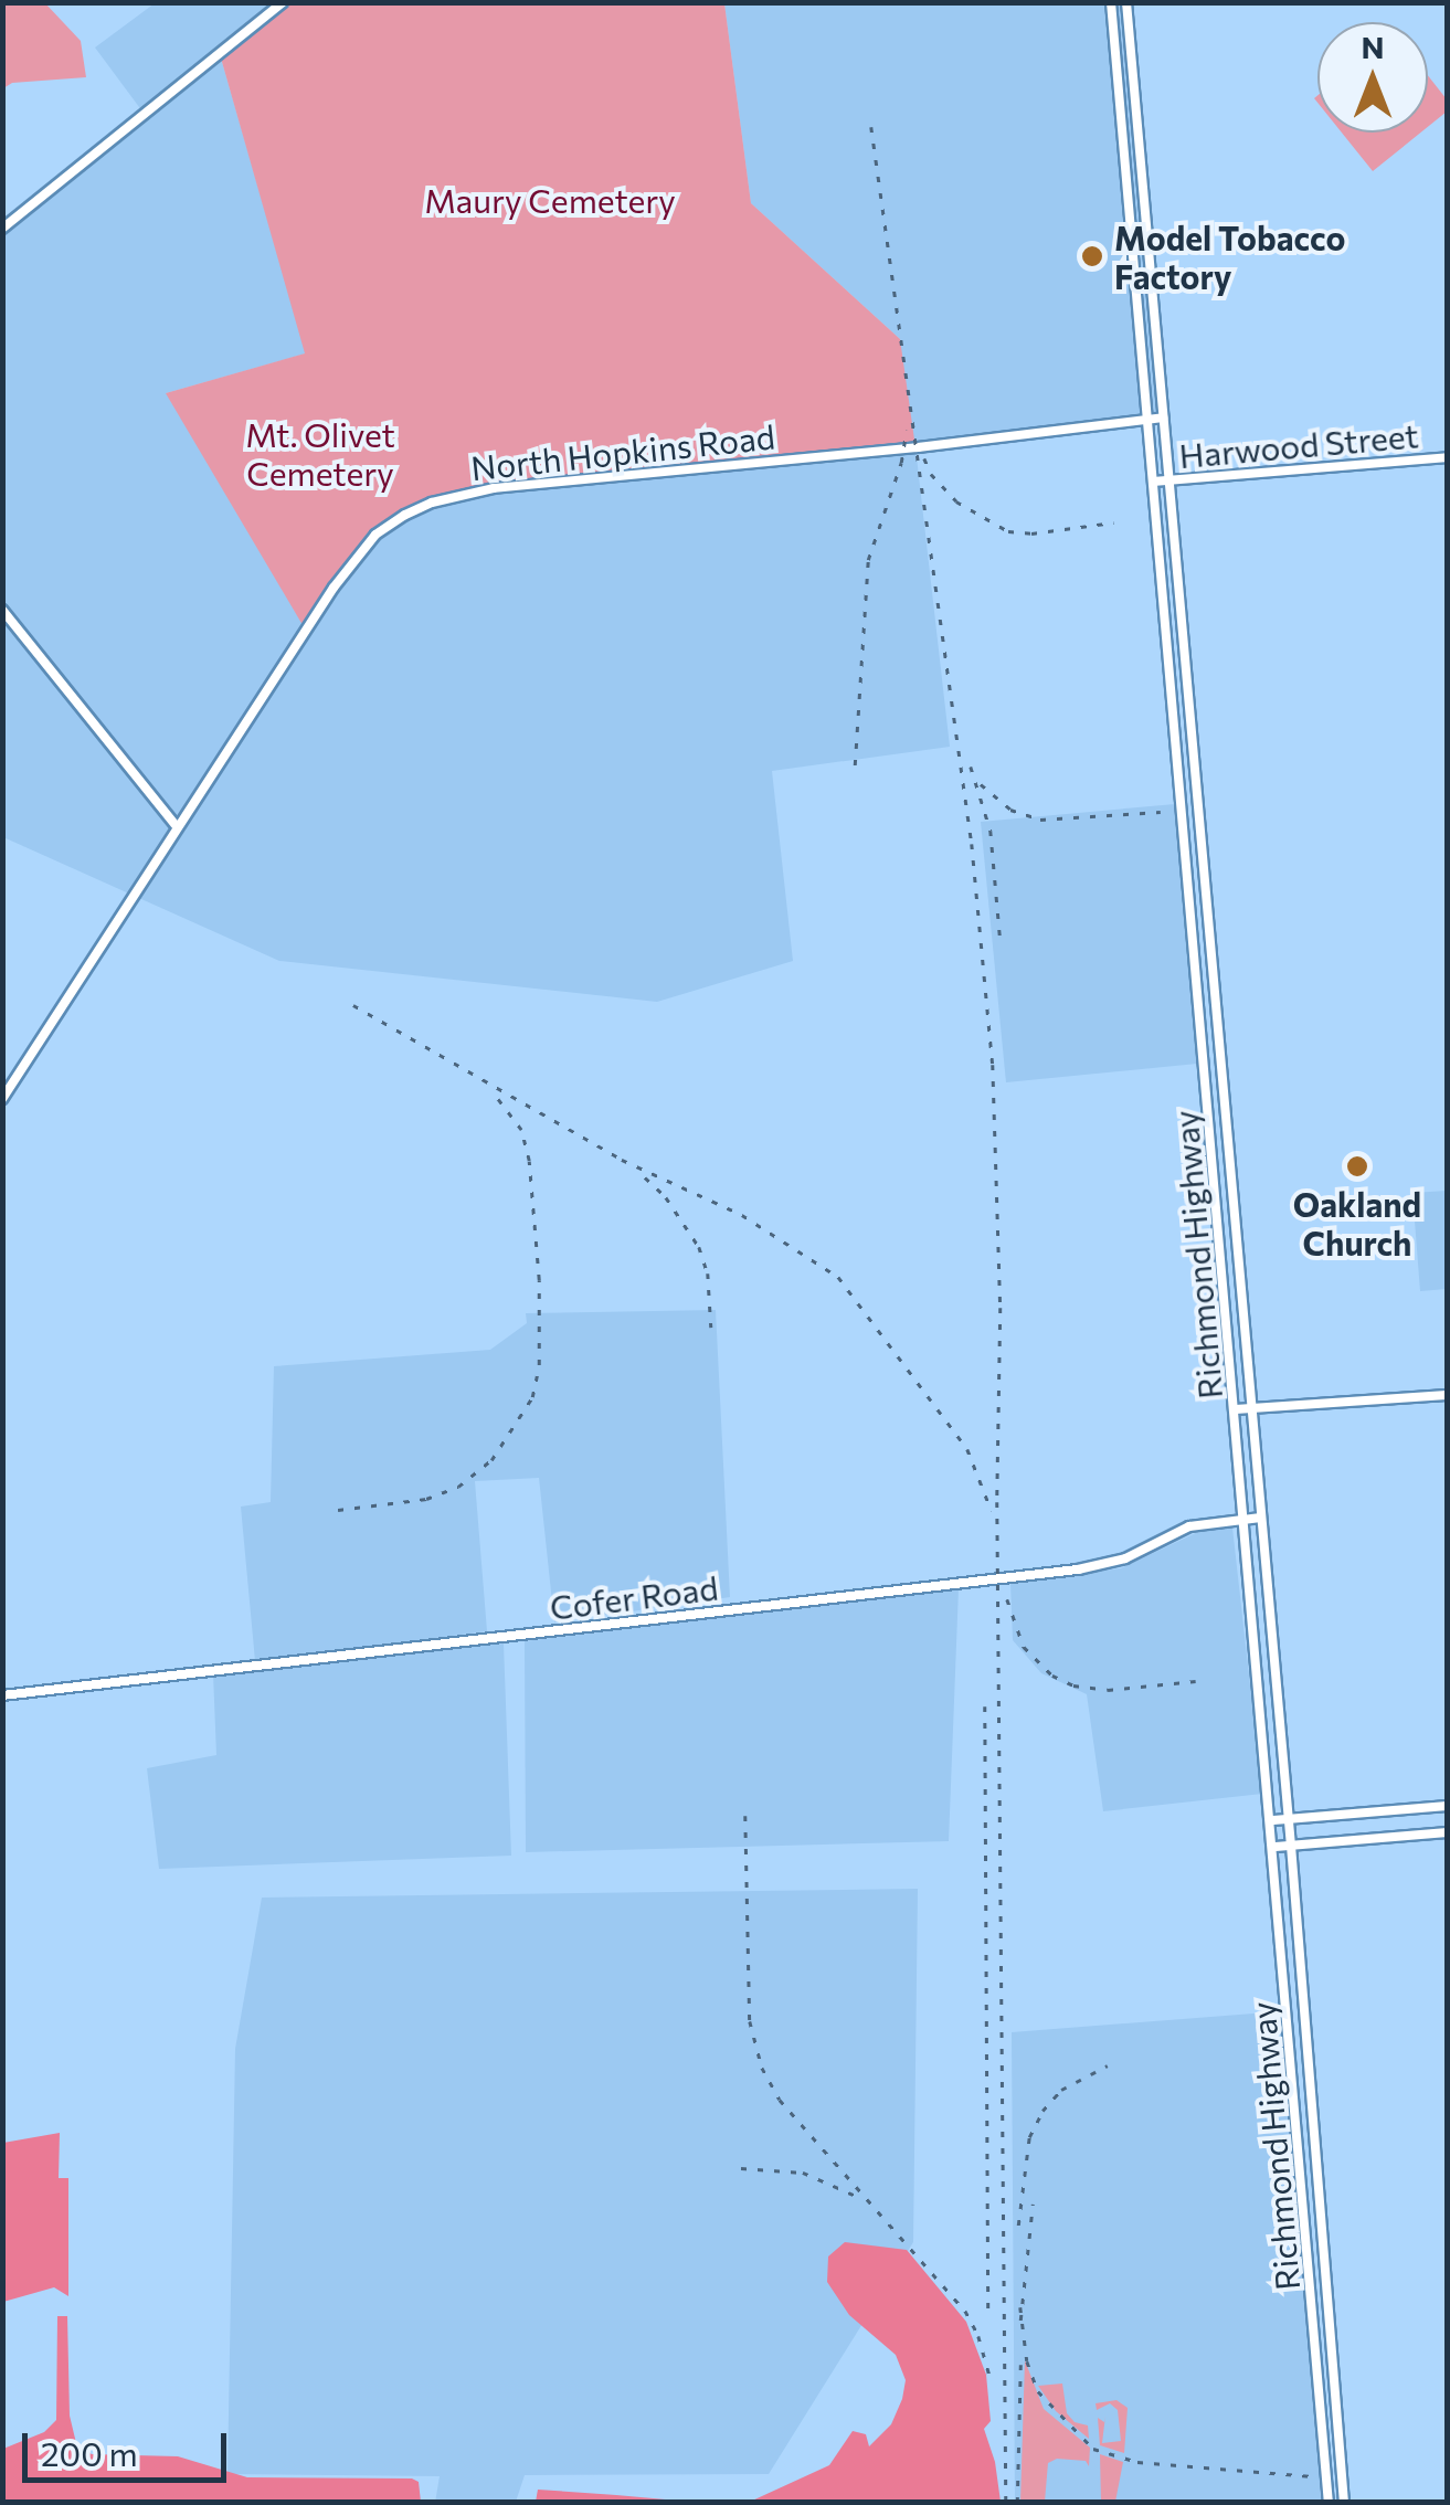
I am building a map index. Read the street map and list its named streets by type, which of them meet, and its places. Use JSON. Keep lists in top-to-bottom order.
{
  "streets": {
    "main road": [
      "Harwood Street",
      "North Hopkins Road",
      "Richmond Highway",
      "Cofer Road"
    ]
  },
  "crossings": [
    ["Harwood Street", "Richmond Highway"],
    ["North Hopkins Road", "Richmond Highway"],
    ["Richmond Highway", "Cofer Road"]
  ],
  "parks": ["Maury Cemetery", "Mt. Olivet Cemetery"],
  "places": ["Model Tobacco Factory", "Oakland Church"],
  "scale_bar": "200 m",
  "north": "top"
}
